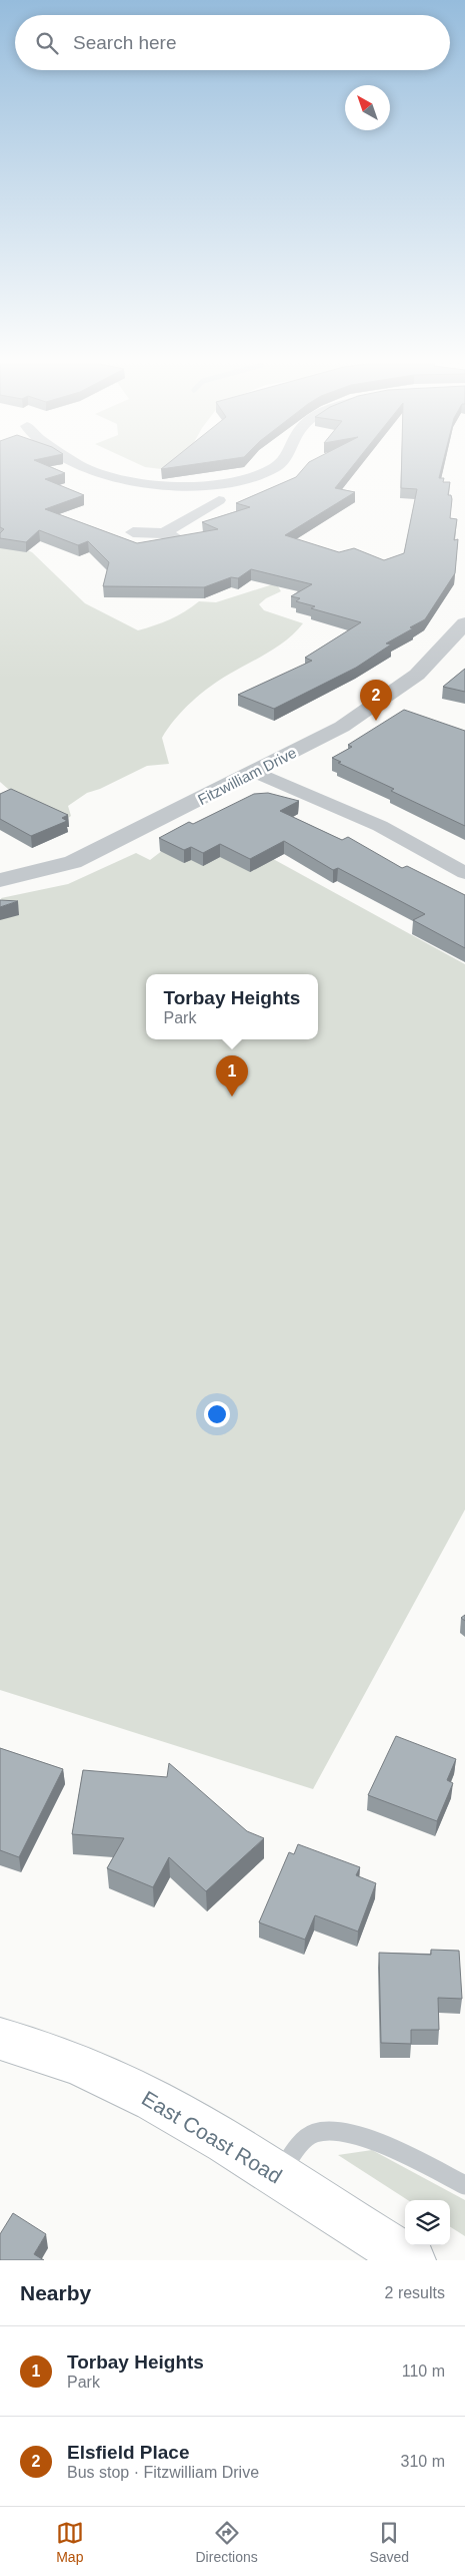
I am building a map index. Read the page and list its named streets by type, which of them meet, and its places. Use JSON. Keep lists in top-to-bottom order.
{
  "streets": {
    "main road": ["East Coast Road"],
    "street": ["Fitzwilliam Drive"]
  },
  "north": "top left",
  "page": {
    "search": "Search here",
    "pins": ["2", "1"],
    "popup": ["Torbay Heights", "Park"],
    "heading": ["Nearby", "2 results"],
    "list": [
      {
        "mark": "1",
        "name": "Torbay Heights",
        "note": "Park",
        "value": "110 m"
      },
      {
        "mark": "2",
        "name": "Elsfield Place",
        "note": "Bus stop · Fitzwilliam Drive",
        "value": "310 m"
      }
    ],
    "nav": ["Map", "Directions", "Saved"]
  }
}
